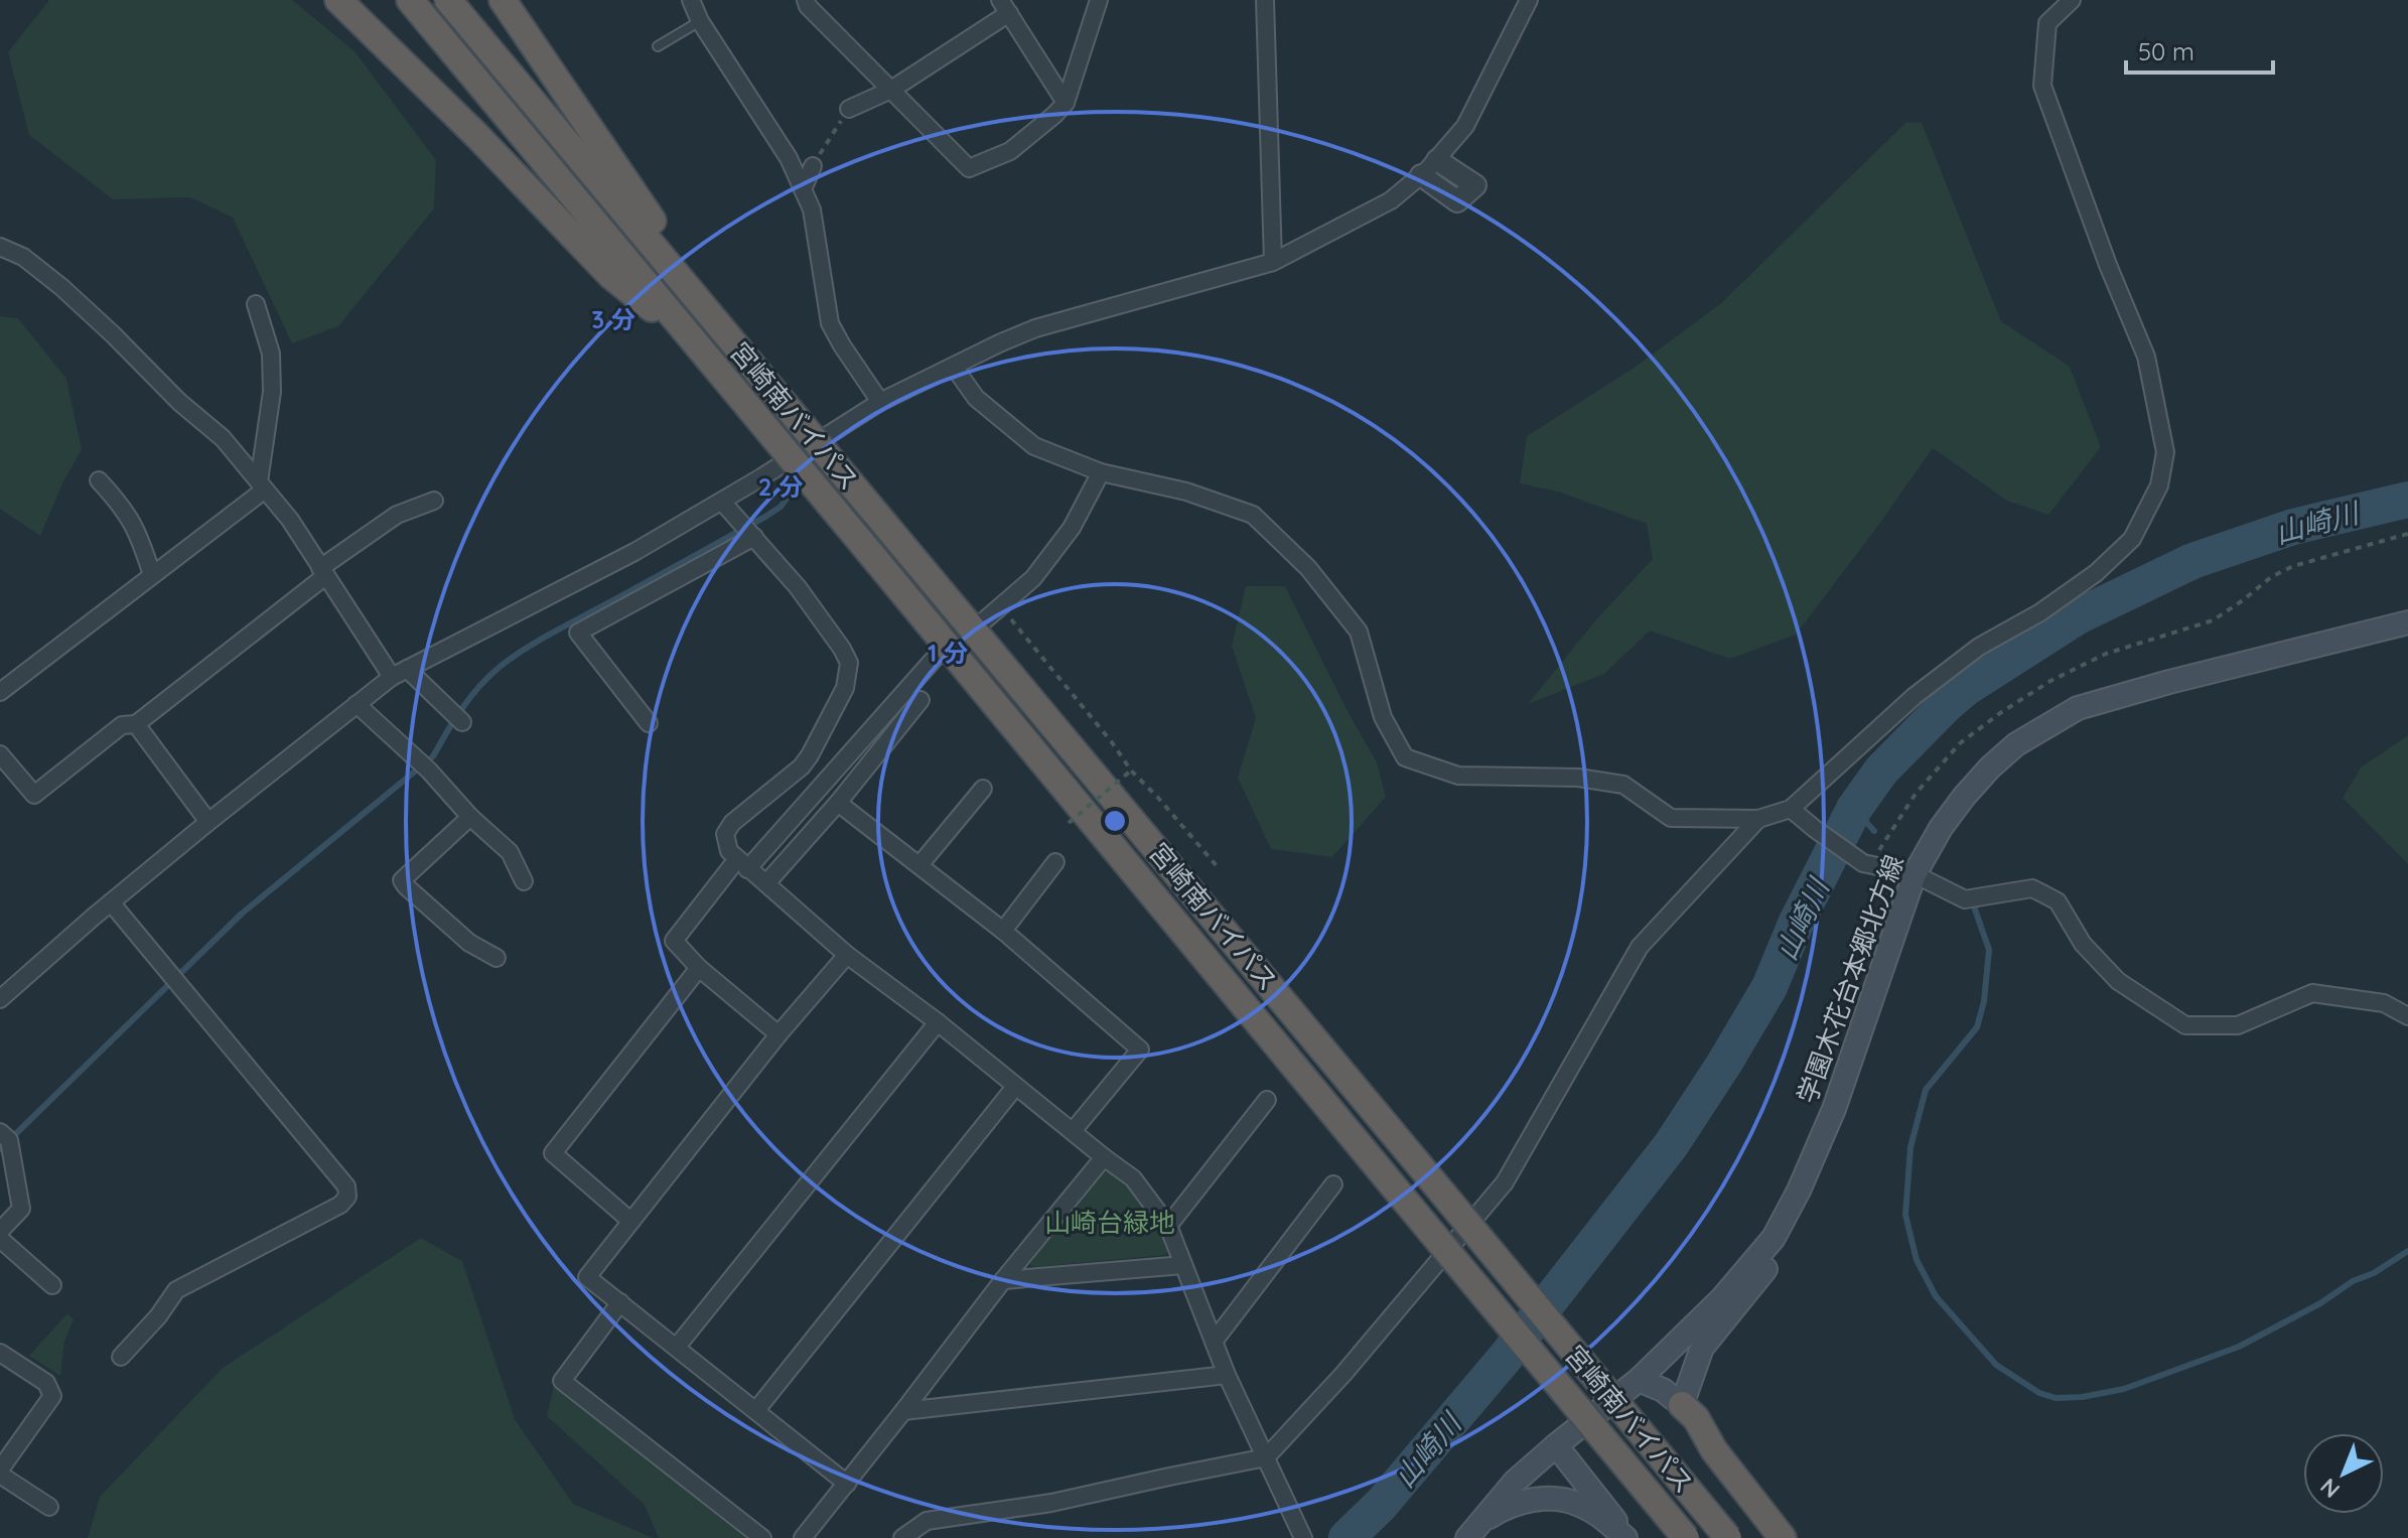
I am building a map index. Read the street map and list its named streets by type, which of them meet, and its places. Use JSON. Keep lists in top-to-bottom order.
{
  "streets": {
    "highway": ["宮崎南バイパス"],
    "main road": ["学園木花台本郷北方線"]
  },
  "water": ["山崎川"],
  "parks": ["山崎台緑地"],
  "scale_bar": "50 m",
  "north": "bottom left",
  "rings": ["3 分", "2 分", "1 分"]
}
